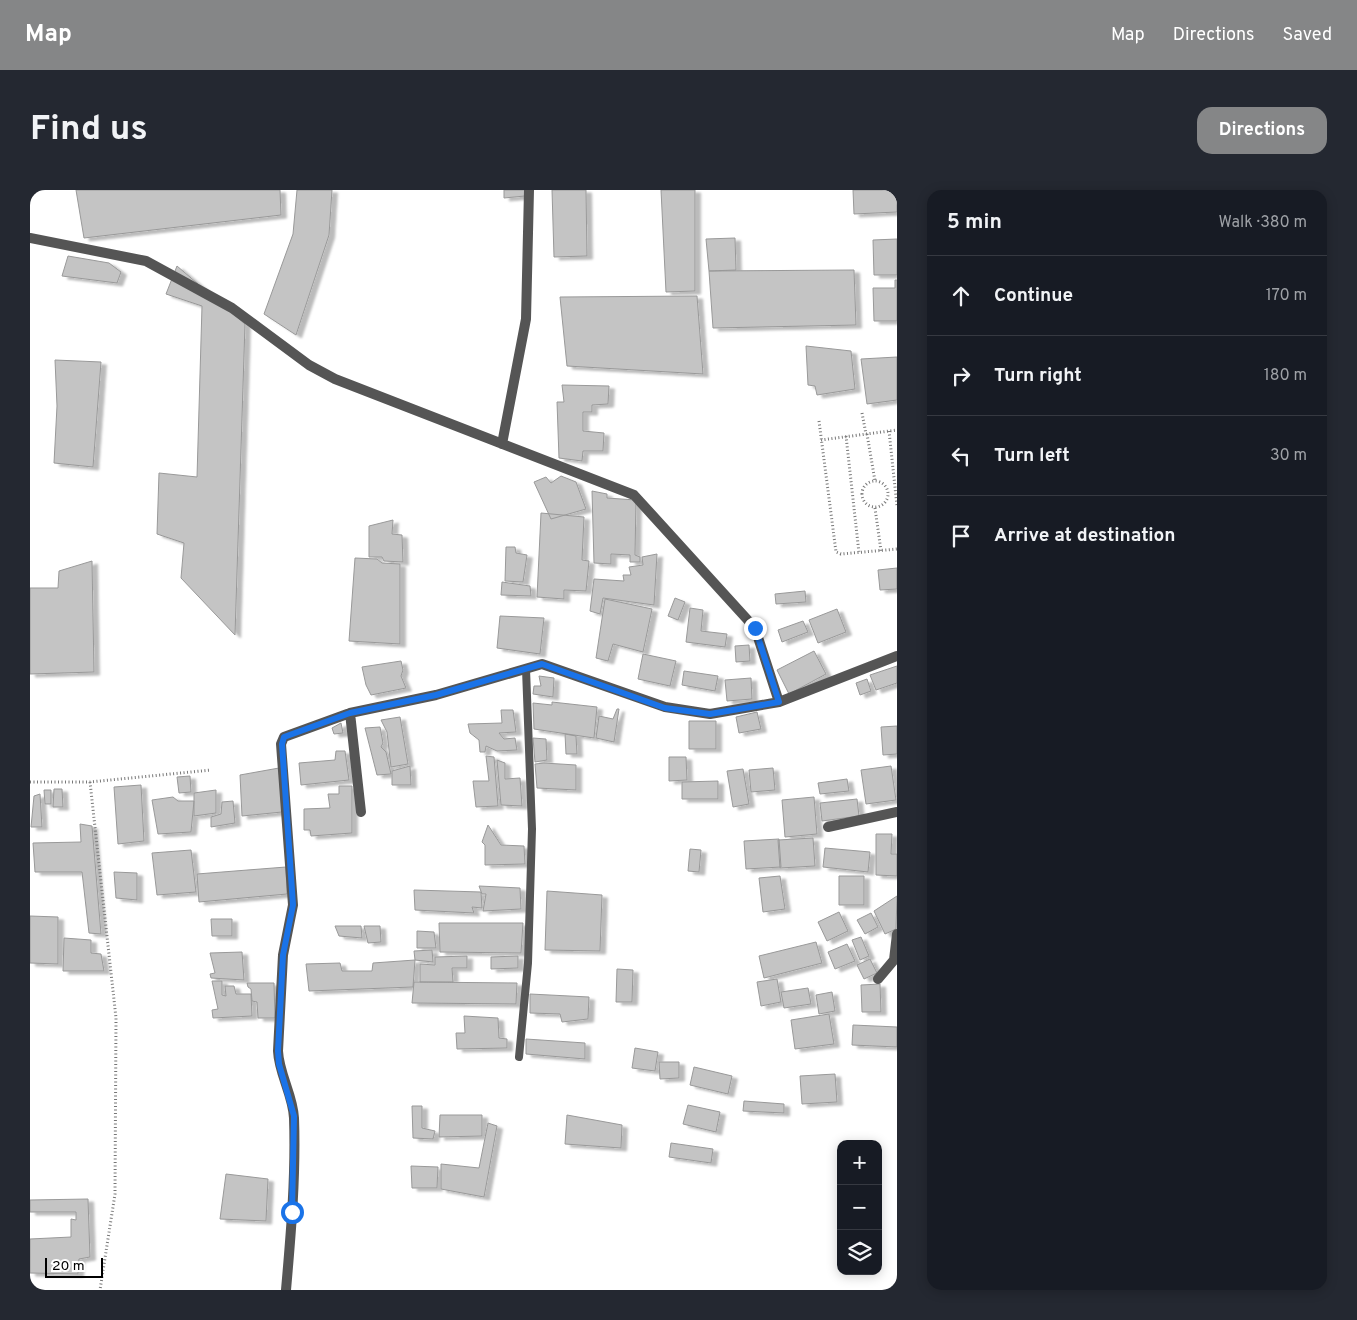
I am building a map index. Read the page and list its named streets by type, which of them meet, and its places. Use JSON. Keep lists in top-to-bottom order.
{
  "scale_bar": "20 m",
  "page": {
    "header": "Map",
    "nav": ["Map", "Directions", "Saved"],
    "buttons": "Directions",
    "title": "Find us",
    "heading": ["5 min", "Walk · 380 m"],
    "list": [
      ["Continue", "170 m"],
      ["Turn right", "180 m"],
      ["Turn left", "30 m"],
      "Arrive at destination"
    ],
    "map_buttons": ["+", "−"],
    "scale": "20 m"
  }
}
